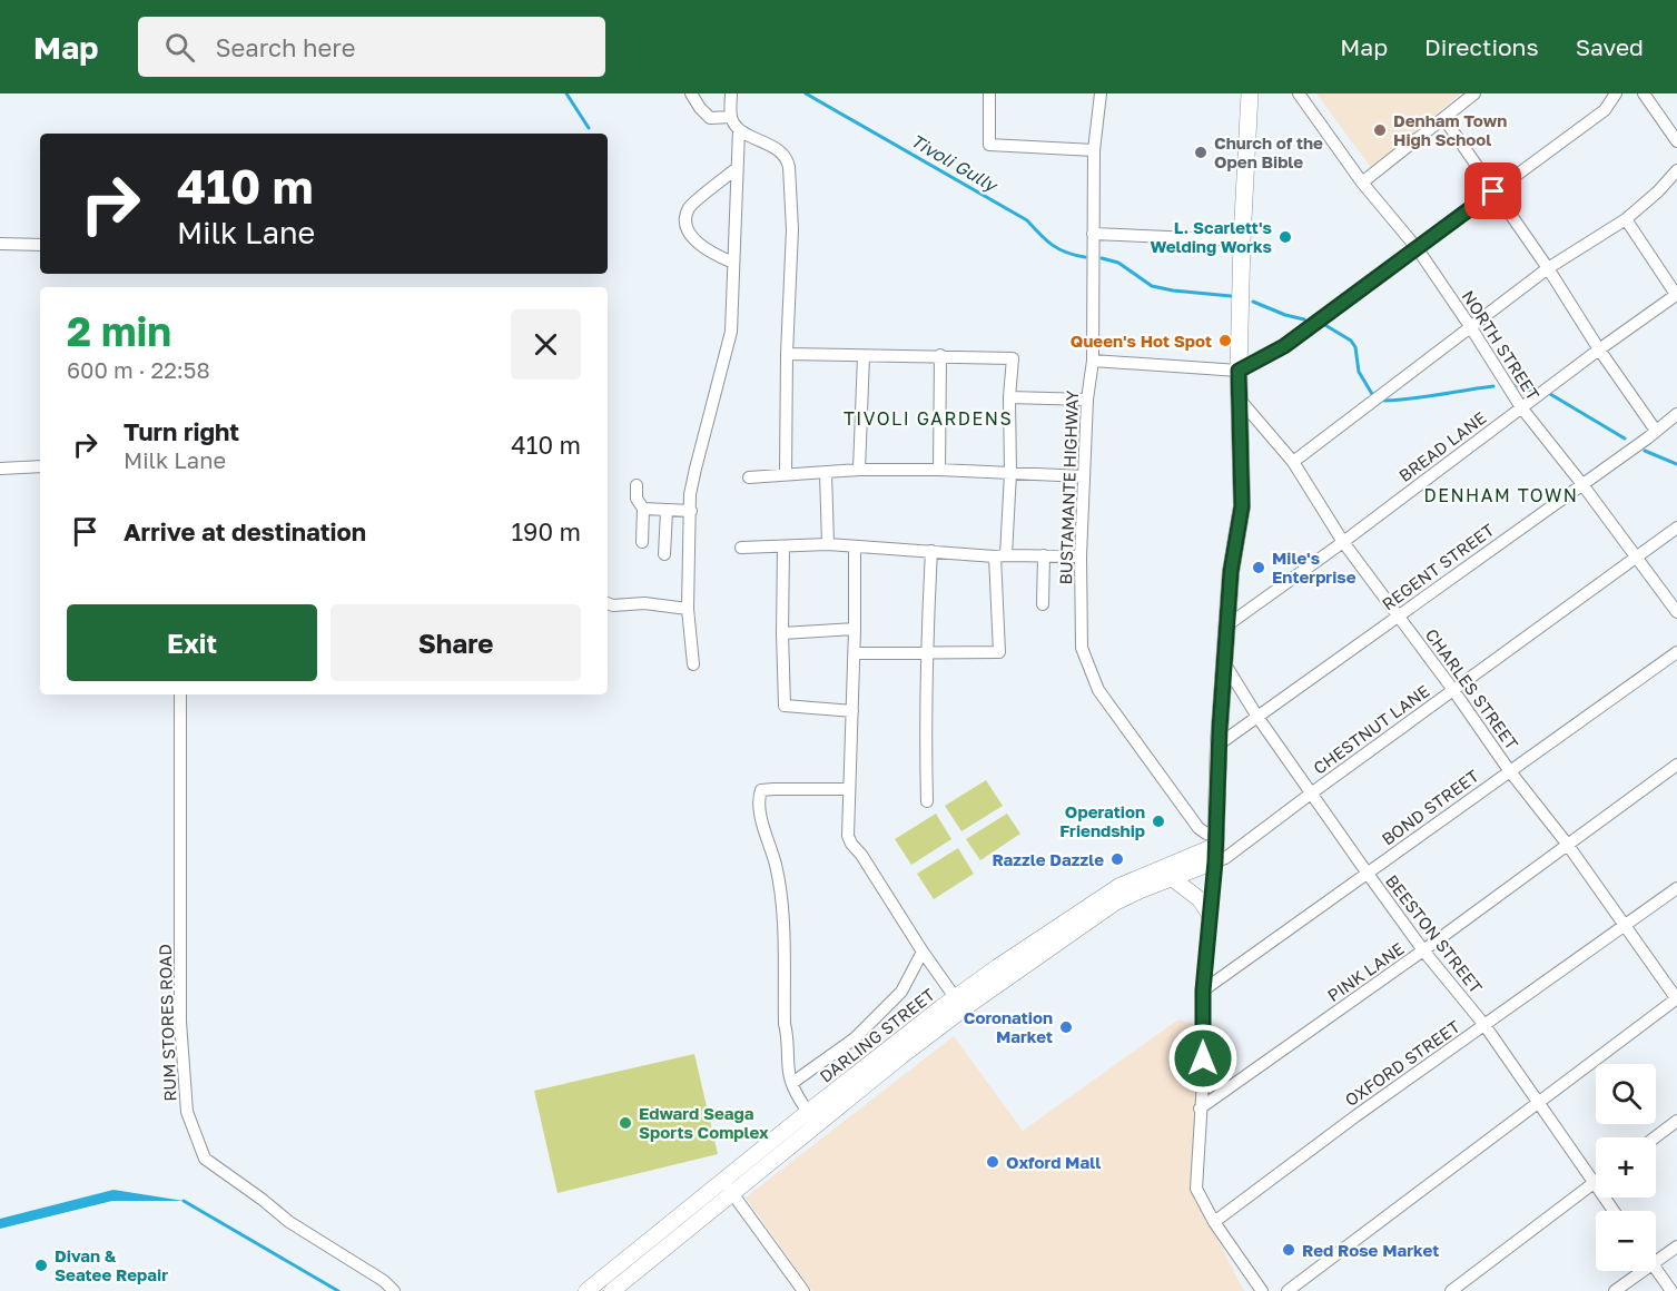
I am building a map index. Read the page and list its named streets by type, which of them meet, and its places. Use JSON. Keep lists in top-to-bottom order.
{
  "streets": {
    "street": [
      "NORTH STREET",
      "BREAD LANE",
      "BUSTAMANTE HIGHWAY",
      "REGENT STREET",
      "CHARLES STREET",
      "CHESTNUT LANE",
      "BOND STREET",
      "BEESTON STREET",
      "PINK LANE",
      "RUM STORES ROAD",
      "DARLING STREET",
      "OXFORD STREET"
    ]
  },
  "crossings": [
    ["NORTH STREET", "BREAD LANE"],
    ["NORTH STREET", "REGENT STREET"],
    ["NORTH STREET", "CHESTNUT LANE"],
    ["BREAD LANE", "CHARLES STREET"],
    ["BUSTAMANTE HIGHWAY", "CHESTNUT LANE"],
    ["BUSTAMANTE HIGHWAY", "DARLING STREET"],
    ["REGENT STREET", "CHARLES STREET"],
    ["REGENT STREET", "BEESTON STREET"],
    ["CHARLES STREET", "CHESTNUT LANE"],
    ["CHARLES STREET", "BOND STREET"],
    ["CHARLES STREET", "PINK LANE"],
    ["CHARLES STREET", "OXFORD STREET"],
    ["CHESTNUT LANE", "BEESTON STREET"],
    ["CHESTNUT LANE", "DARLING STREET"],
    ["BOND STREET", "BEESTON STREET"],
    ["BEESTON STREET", "PINK LANE"],
    ["BEESTON STREET", "OXFORD STREET"]
  ],
  "districts": ["TIVOLI GARDENS", "DENHAM TOWN"],
  "water": ["Tivoli Gully"],
  "places": [
    "Denham Town High School",
    "Church of the Open Bible",
    "L. Scarlett's Welding Works",
    "Queen's Hot Spot",
    "Mile's Enterprise",
    "Operation Friendship",
    "Razzle Dazzle",
    "Coronation Market",
    "Edward Seaga Sports Complex",
    "Oxford Mall",
    "Red Rose Market",
    "Divan & Seatee Repair"
  ],
  "page": {
    "header": "Map",
    "search": "Search here",
    "nav": ["Map", "Directions", "Saved"],
    "turn": ["410 m", "Milk Lane"],
    "heading": ["2 min", "600 m · 22:58"],
    "list": [
      {
        "name": "Turn right",
        "note": "Milk Lane",
        "value": "410 m"
      },
      {
        "name": "Arrive at destination",
        "value": "190 m"
      }
    ],
    "buttons": ["Exit", "Share"],
    "map_buttons": ["+", "−"]
  }
}
